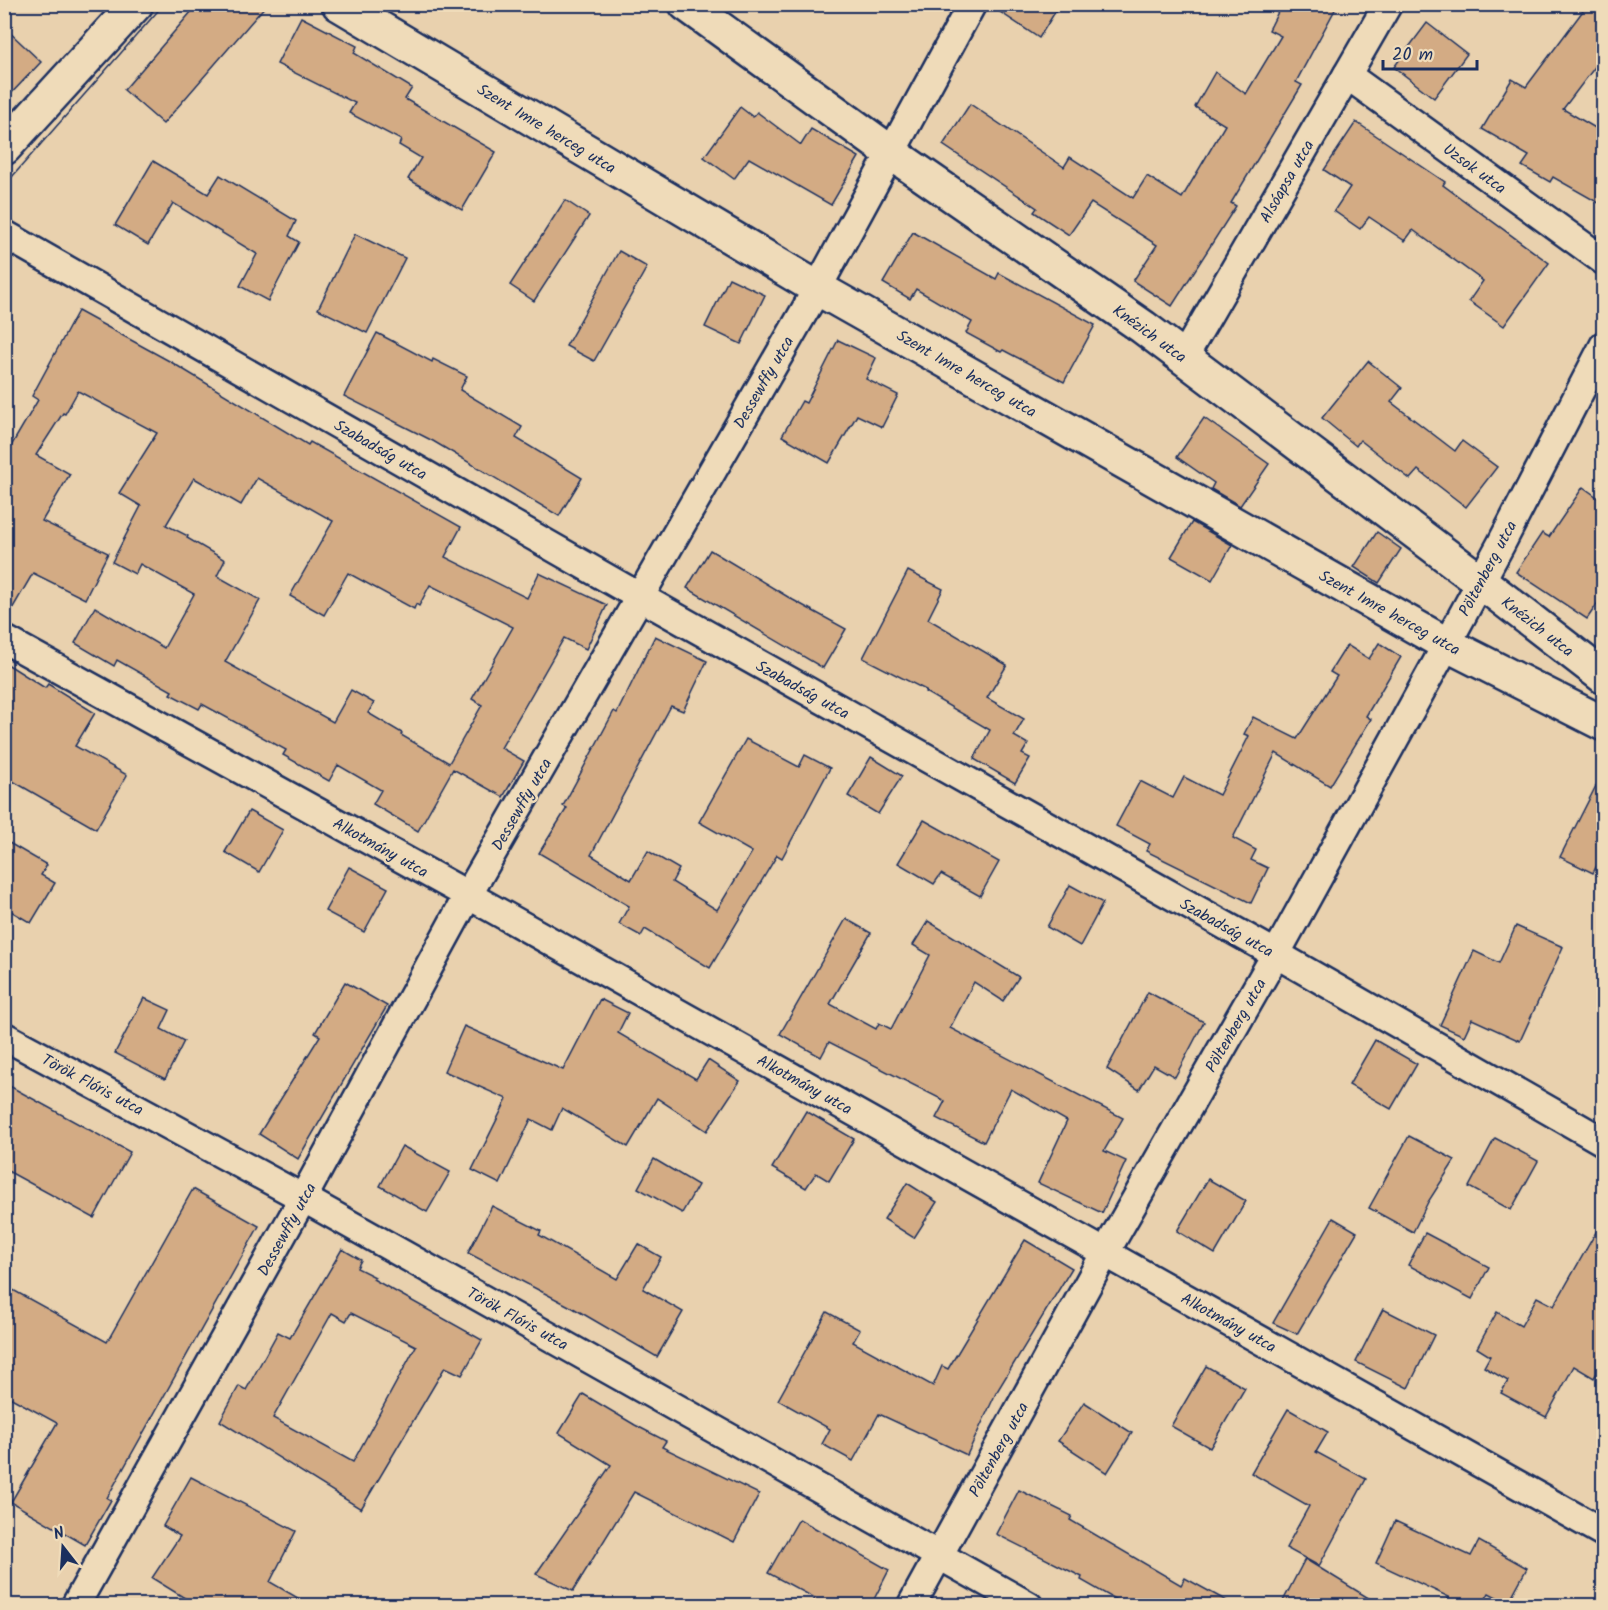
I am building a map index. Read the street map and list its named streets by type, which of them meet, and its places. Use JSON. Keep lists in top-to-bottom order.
{
  "streets": {
    "street": [
      "Szent Imre herceg utca",
      "Uzsok utca",
      "Alsóapsa utca",
      "Knézich utca",
      "Dessewffy utca",
      "Szabadság utca",
      "Pöltenberg utca",
      "Alkotmány utca",
      "Török Flóris utca"
    ]
  },
  "crossings": [
    ["Szent Imre herceg utca", "Dessewffy utca"],
    ["Szent Imre herceg utca", "Pöltenberg utca"],
    ["Uzsok utca", "Alsóapsa utca"],
    ["Alsóapsa utca", "Knézich utca"],
    ["Knézich utca", "Dessewffy utca"],
    ["Knézich utca", "Pöltenberg utca"],
    ["Dessewffy utca", "Szabadság utca"],
    ["Dessewffy utca", "Alkotmány utca"],
    ["Dessewffy utca", "Török Flóris utca"],
    ["Szabadság utca", "Pöltenberg utca"],
    ["Pöltenberg utca", "Alkotmány utca"],
    ["Pöltenberg utca", "Török Flóris utca"]
  ],
  "scale_bar": "20 m",
  "north": "top"
}
